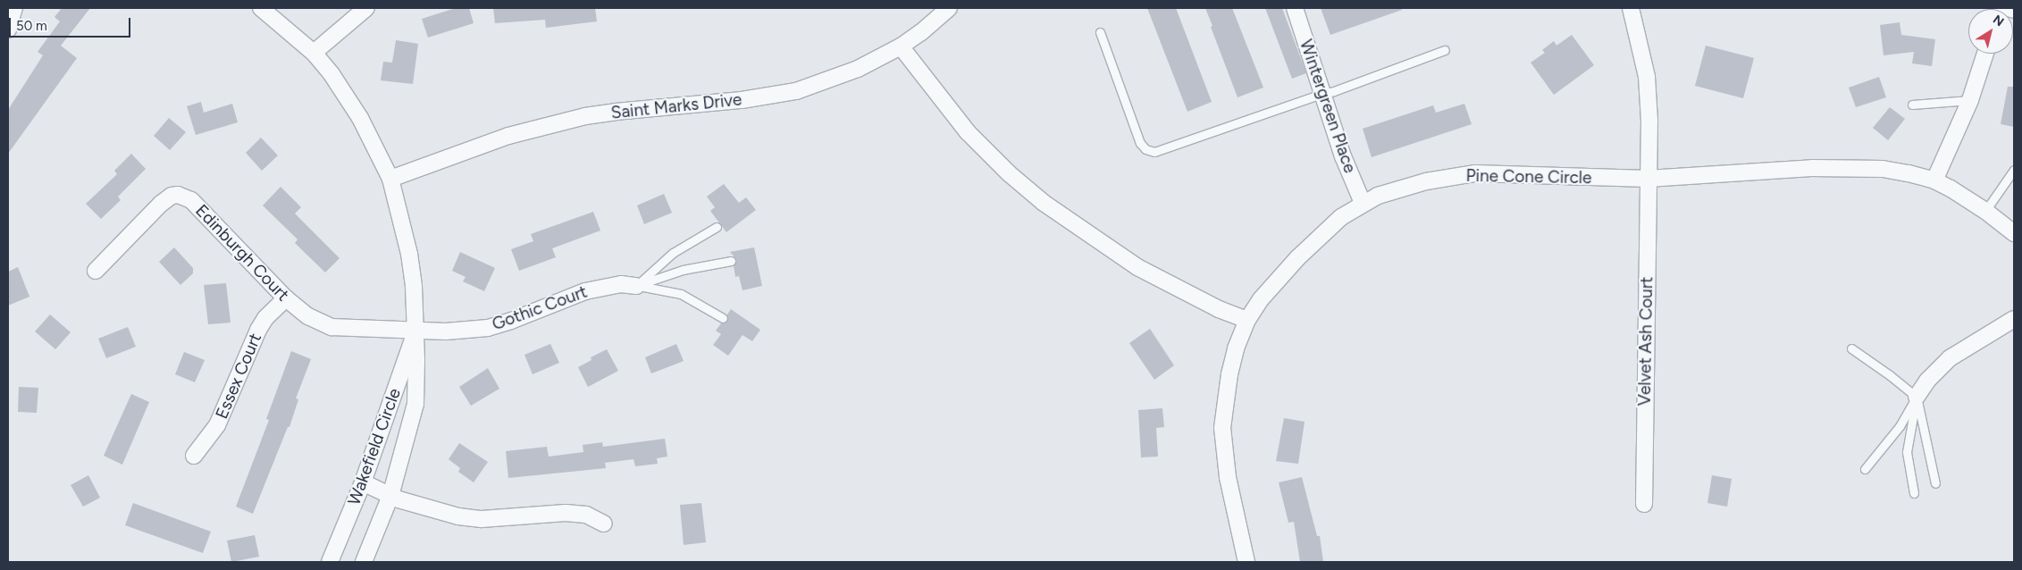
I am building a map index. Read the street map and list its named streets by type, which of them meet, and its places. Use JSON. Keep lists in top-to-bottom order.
{
  "streets": {
    "street": [
      "Saint Marks Drive",
      "Wintergreen Place",
      "Pine Cone Circle",
      "Edinburgh Court",
      "Gothic Court",
      "Velvet Ash Court",
      "Essex Court",
      "Wakefield Circle"
    ]
  },
  "crossings": [
    ["Saint Marks Drive", "Wakefield Circle"],
    ["Wintergreen Place", "Pine Cone Circle"],
    ["Pine Cone Circle", "Velvet Ash Court"],
    ["Edinburgh Court", "Gothic Court"],
    ["Edinburgh Court", "Essex Court"],
    ["Edinburgh Court", "Wakefield Circle"],
    ["Gothic Court", "Wakefield Circle"]
  ],
  "scale_bar": "50 m",
  "north": "top right"
}
